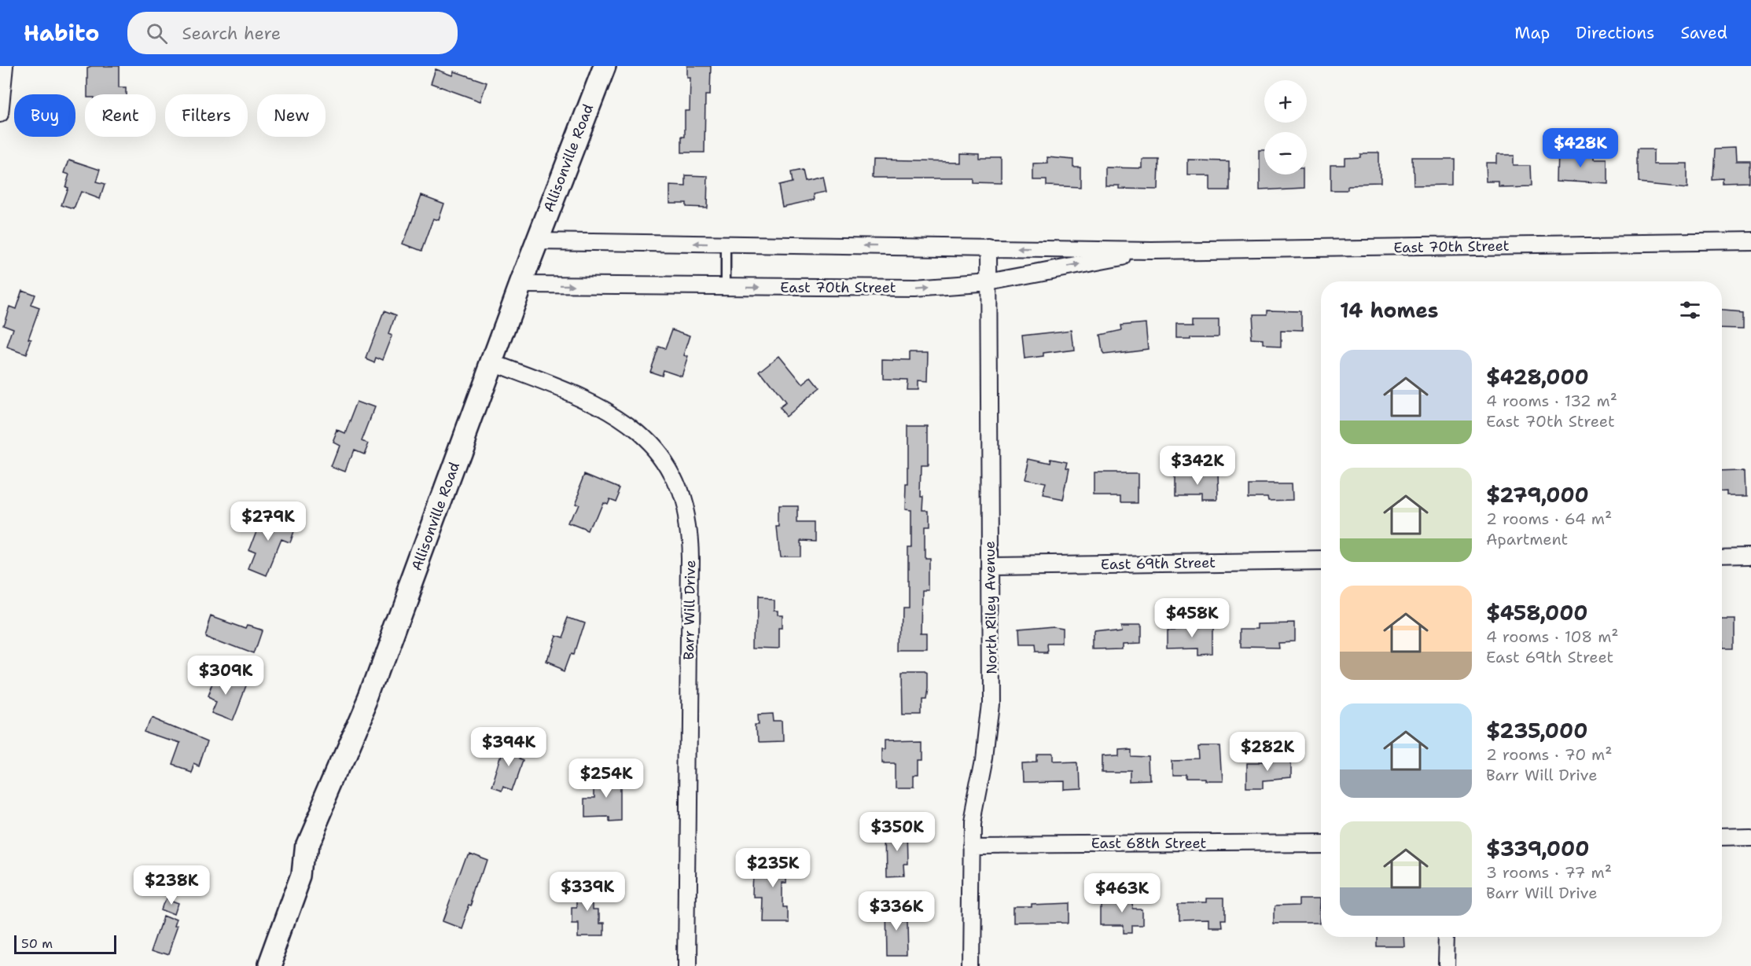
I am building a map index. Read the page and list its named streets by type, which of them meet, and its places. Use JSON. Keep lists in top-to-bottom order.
{
  "streets": {
    "main road": ["Allisonville Road"],
    "street": [
      "East 70th Street",
      "East 69th Street",
      "North Riley Avenue",
      "Barr Will Drive",
      "East 68th Street"
    ]
  },
  "crossings": [
    ["Allisonville Road", "East 70th Street"],
    ["Allisonville Road", "Barr Will Drive"],
    ["East 70th Street", "North Riley Avenue"],
    ["East 69th Street", "North Riley Avenue"],
    ["North Riley Avenue", "East 68th Street"]
  ],
  "scale_bar": "50 m",
  "page": {
    "header": "Habito",
    "search": "Search here",
    "nav": ["Map", "Directions", "Saved"],
    "map_buttons": ["+", "−"],
    "chip": [
      "Buy",
      "Rent",
      "Filters",
      "New"
    ],
    "price": [
      "$428K",
      "$342K",
      "$279K",
      "$458K",
      "$309K",
      "$394K",
      "$282K",
      "$254K",
      "$350K",
      "$235K",
      "$238K",
      "$339K",
      "$463K",
      "$336K"
    ],
    "heading": "14 homes",
    "list": [
      {
        "name": "$428,000",
        "note": "4 rooms · 132 m² · East 70th Street"
      },
      {
        "name": "$279,000",
        "note": "2 rooms · 64 m² · Apartment"
      },
      {
        "name": "$458,000",
        "note": "4 rooms · 108 m² · East 69th Street"
      },
      {
        "name": "$235,000",
        "note": "2 rooms · 70 m² · Barr Will Drive"
      },
      {
        "name": "$339,000",
        "note": "3 rooms · 77 m² · Barr Will Drive"
      }
    ],
    "scale": "50 m"
  }
}
